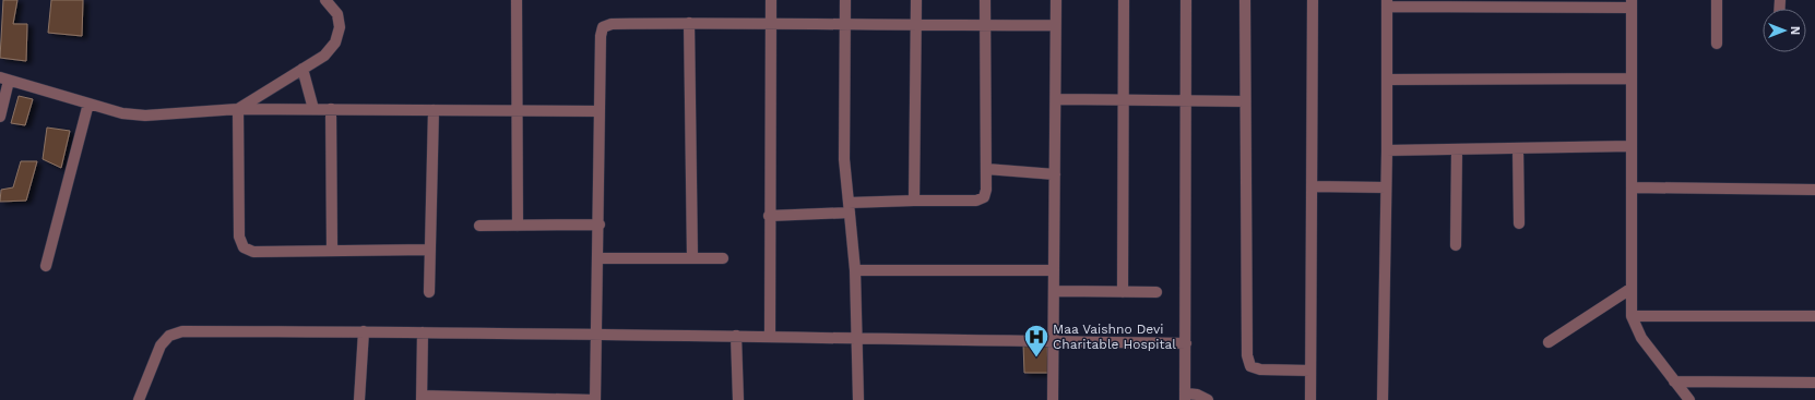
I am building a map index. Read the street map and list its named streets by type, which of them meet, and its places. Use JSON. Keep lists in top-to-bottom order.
{
  "places": {
    "hospital": ["Maa Vaishno Devi Charitable Hospital"]
  },
  "north": "right"
}
